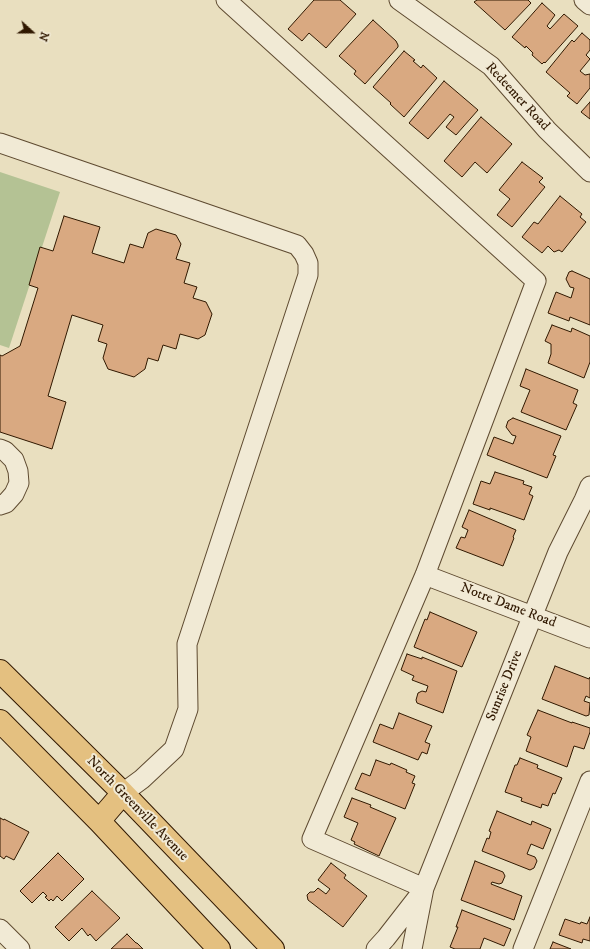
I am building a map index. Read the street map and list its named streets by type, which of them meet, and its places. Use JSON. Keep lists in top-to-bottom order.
{
  "streets": {
    "main road": ["North Greenville Avenue"],
    "street": ["Redeemer Road", "Notre Dame Road", "Sunrise Drive"]
  },
  "crossings": [
    ["Notre Dame Road", "Sunrise Drive"]
  ],
  "north": "right"
}
